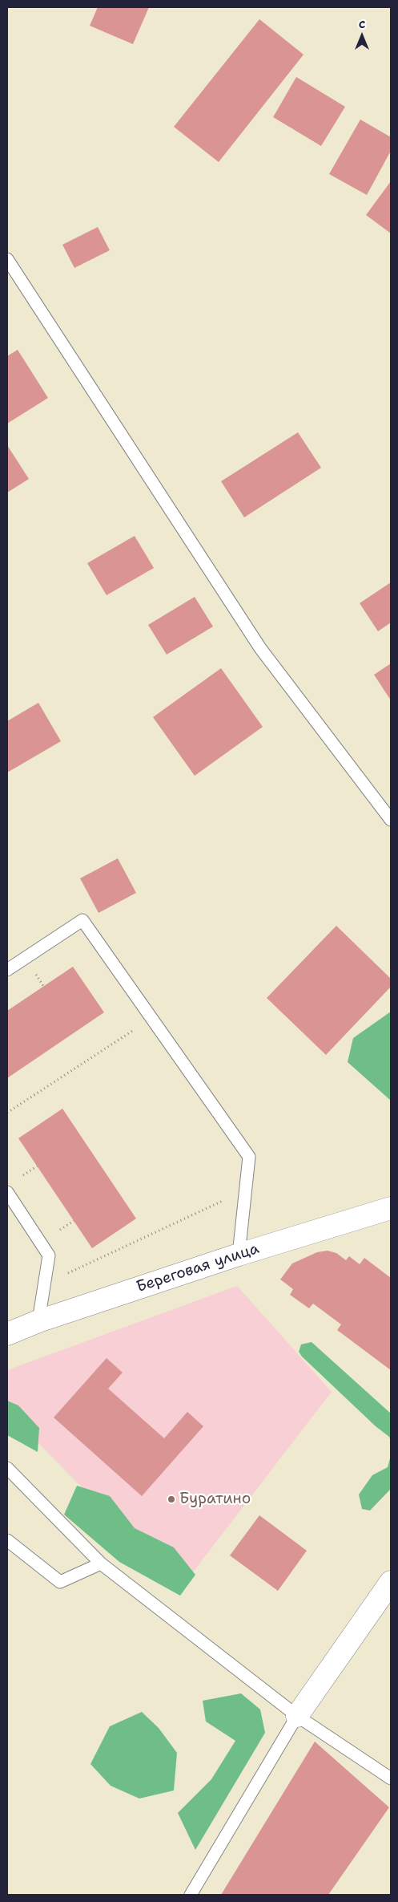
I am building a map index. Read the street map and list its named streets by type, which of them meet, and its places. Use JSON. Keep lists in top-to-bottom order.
{
  "streets": {
    "street": ["Береговая улица"]
  },
  "places": ["Буратино"],
  "north": "top"
}
